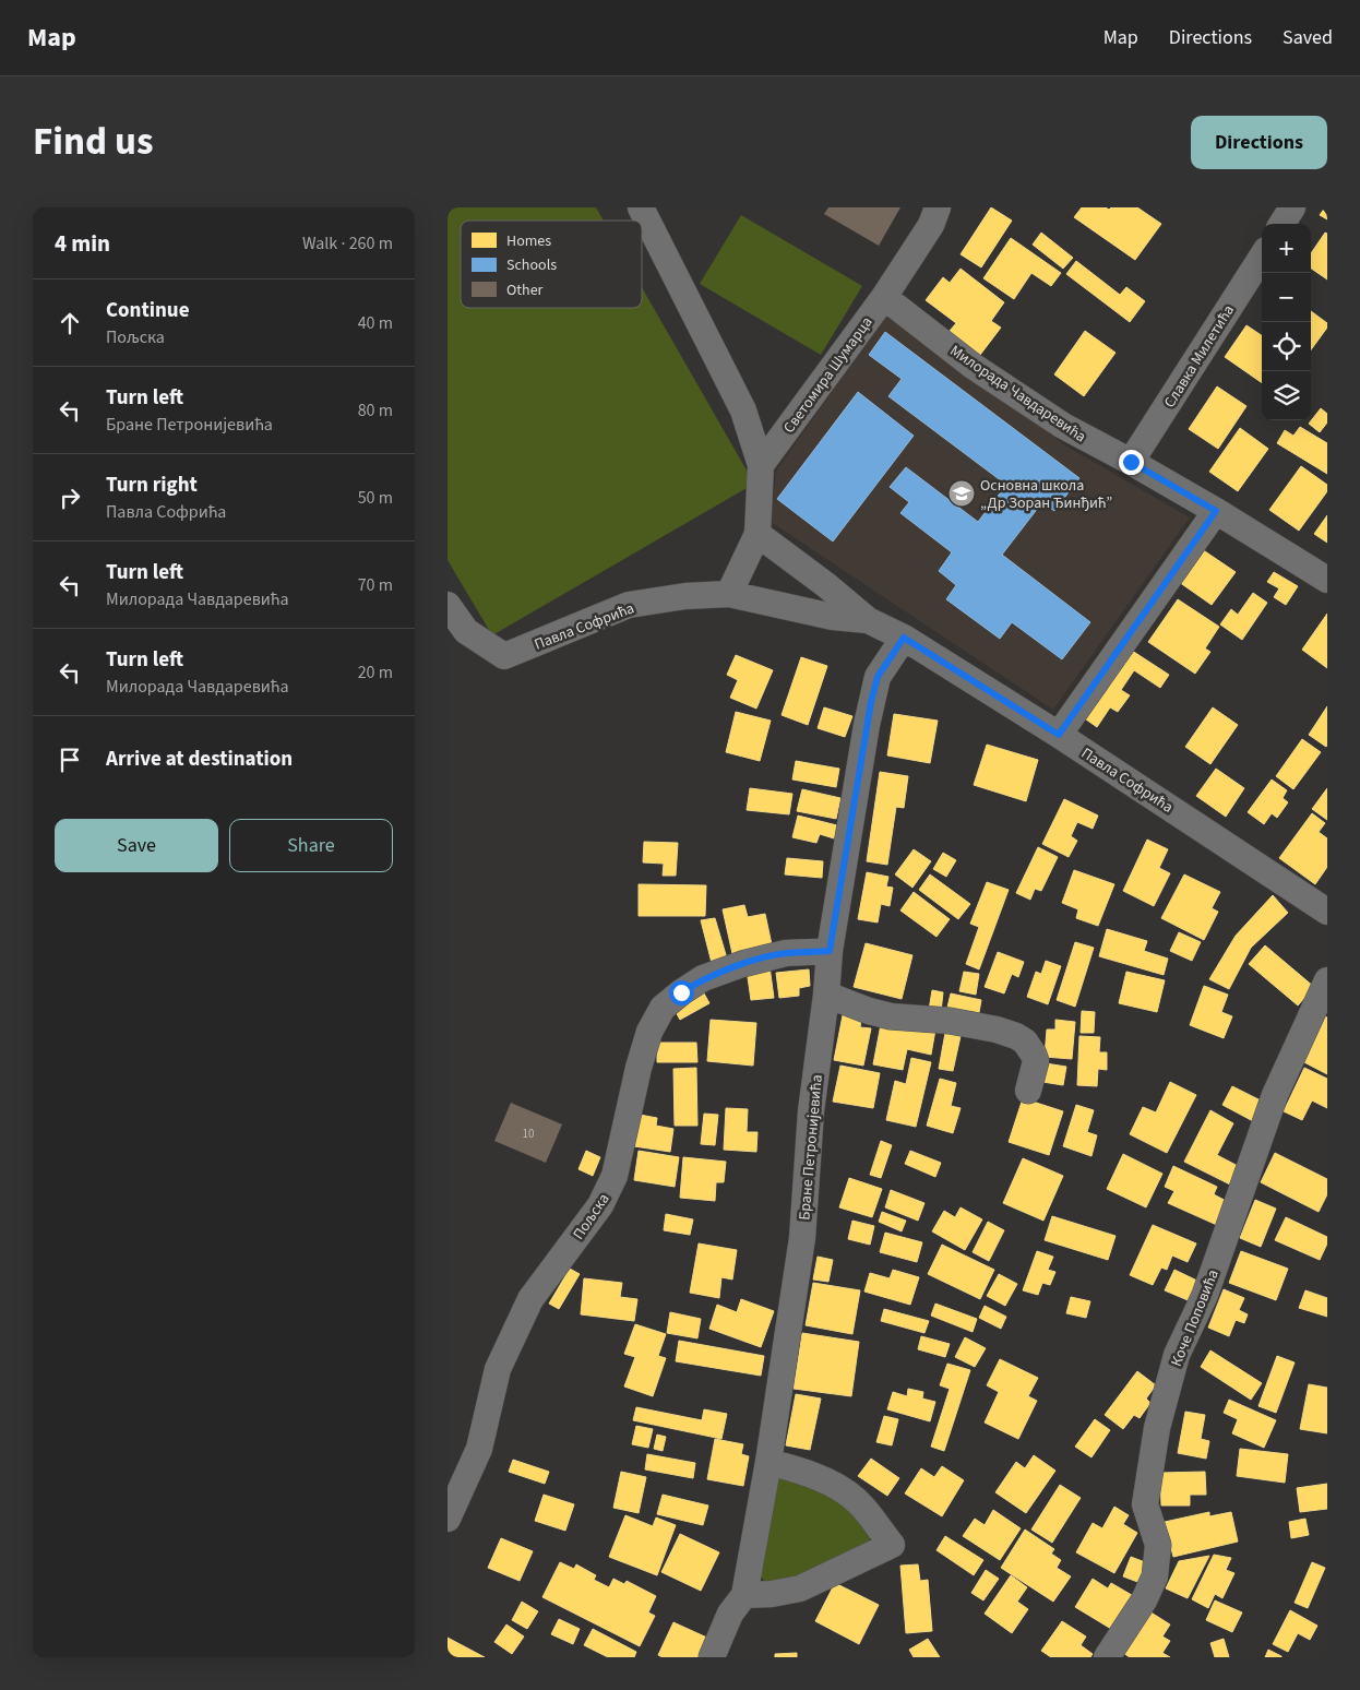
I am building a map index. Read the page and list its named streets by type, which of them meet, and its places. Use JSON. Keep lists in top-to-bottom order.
{
  "streets": {
    "street": [
      "Славка Милетића",
      "Светомира Шумарца",
      "Милорада Чавдаревића",
      "Павла Софрића",
      "Бране Петронијевића",
      "Пољска",
      "Коче Поповића"
    ]
  },
  "crossings": [
    ["Славка Милетића", "Милорада Чавдаревића"],
    ["Светомира Шумарца", "Милорада Чавдаревића"],
    ["Павла Софрића", "Бране Петронијевића"],
    ["Бране Петронијевића", "Пољска"]
  ],
  "places": {
    "school or university": ["Основна школа „Др Зоран Ђинђић”"]
  },
  "house_numbers": ["10"],
  "legend": ["Homes", "Schools", "Other"],
  "page": {
    "header": "Map",
    "nav": ["Map", "Directions", "Saved"],
    "title": "Find us",
    "buttons": [
      "Directions",
      ["Save", "Share"]
    ],
    "heading": ["4 min", "Walk · 260 m"],
    "map_buttons": ["+", "−"],
    "list": [
      ["Continue", "Пољска", "40 m"],
      ["Turn left", "Бране Петронијевића", "80 m"],
      ["Turn right", "Павла Софрића", "50 m"],
      ["Turn left", "Милорада Чавдаревића", "70 m"],
      ["Turn left", "Милорада Чавдаревића", "20 m"],
      "Arrive at destination"
    ]
  }
}
